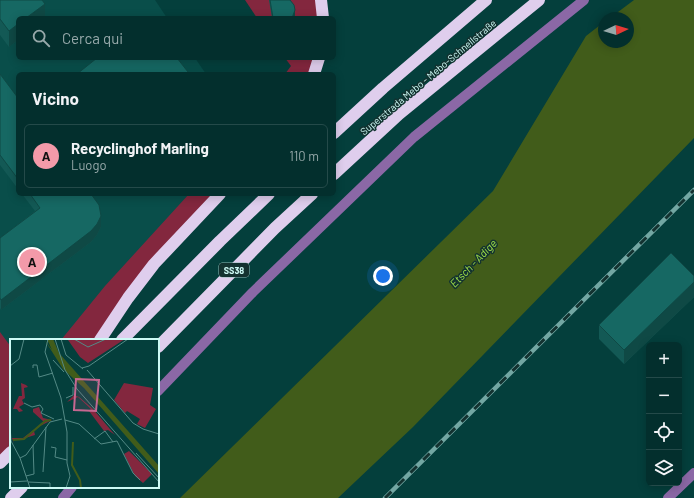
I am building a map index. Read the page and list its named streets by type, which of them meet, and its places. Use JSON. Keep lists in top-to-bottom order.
{
  "streets": {
    "highway": ["Superstrada Mebo - Mebo-Schnellstraße", "SS38"]
  },
  "water": ["Etsch - Adige"],
  "north": "right",
  "page": {
    "search": "Cerca qui",
    "heading": "Vicino",
    "list": [
      {
        "mark": "A",
        "name": "Recyclinghof Marling",
        "note": "Luogo",
        "value": "110 m"
      }
    ],
    "pins": "A",
    "map_buttons": ["+", "−"]
  }
}
